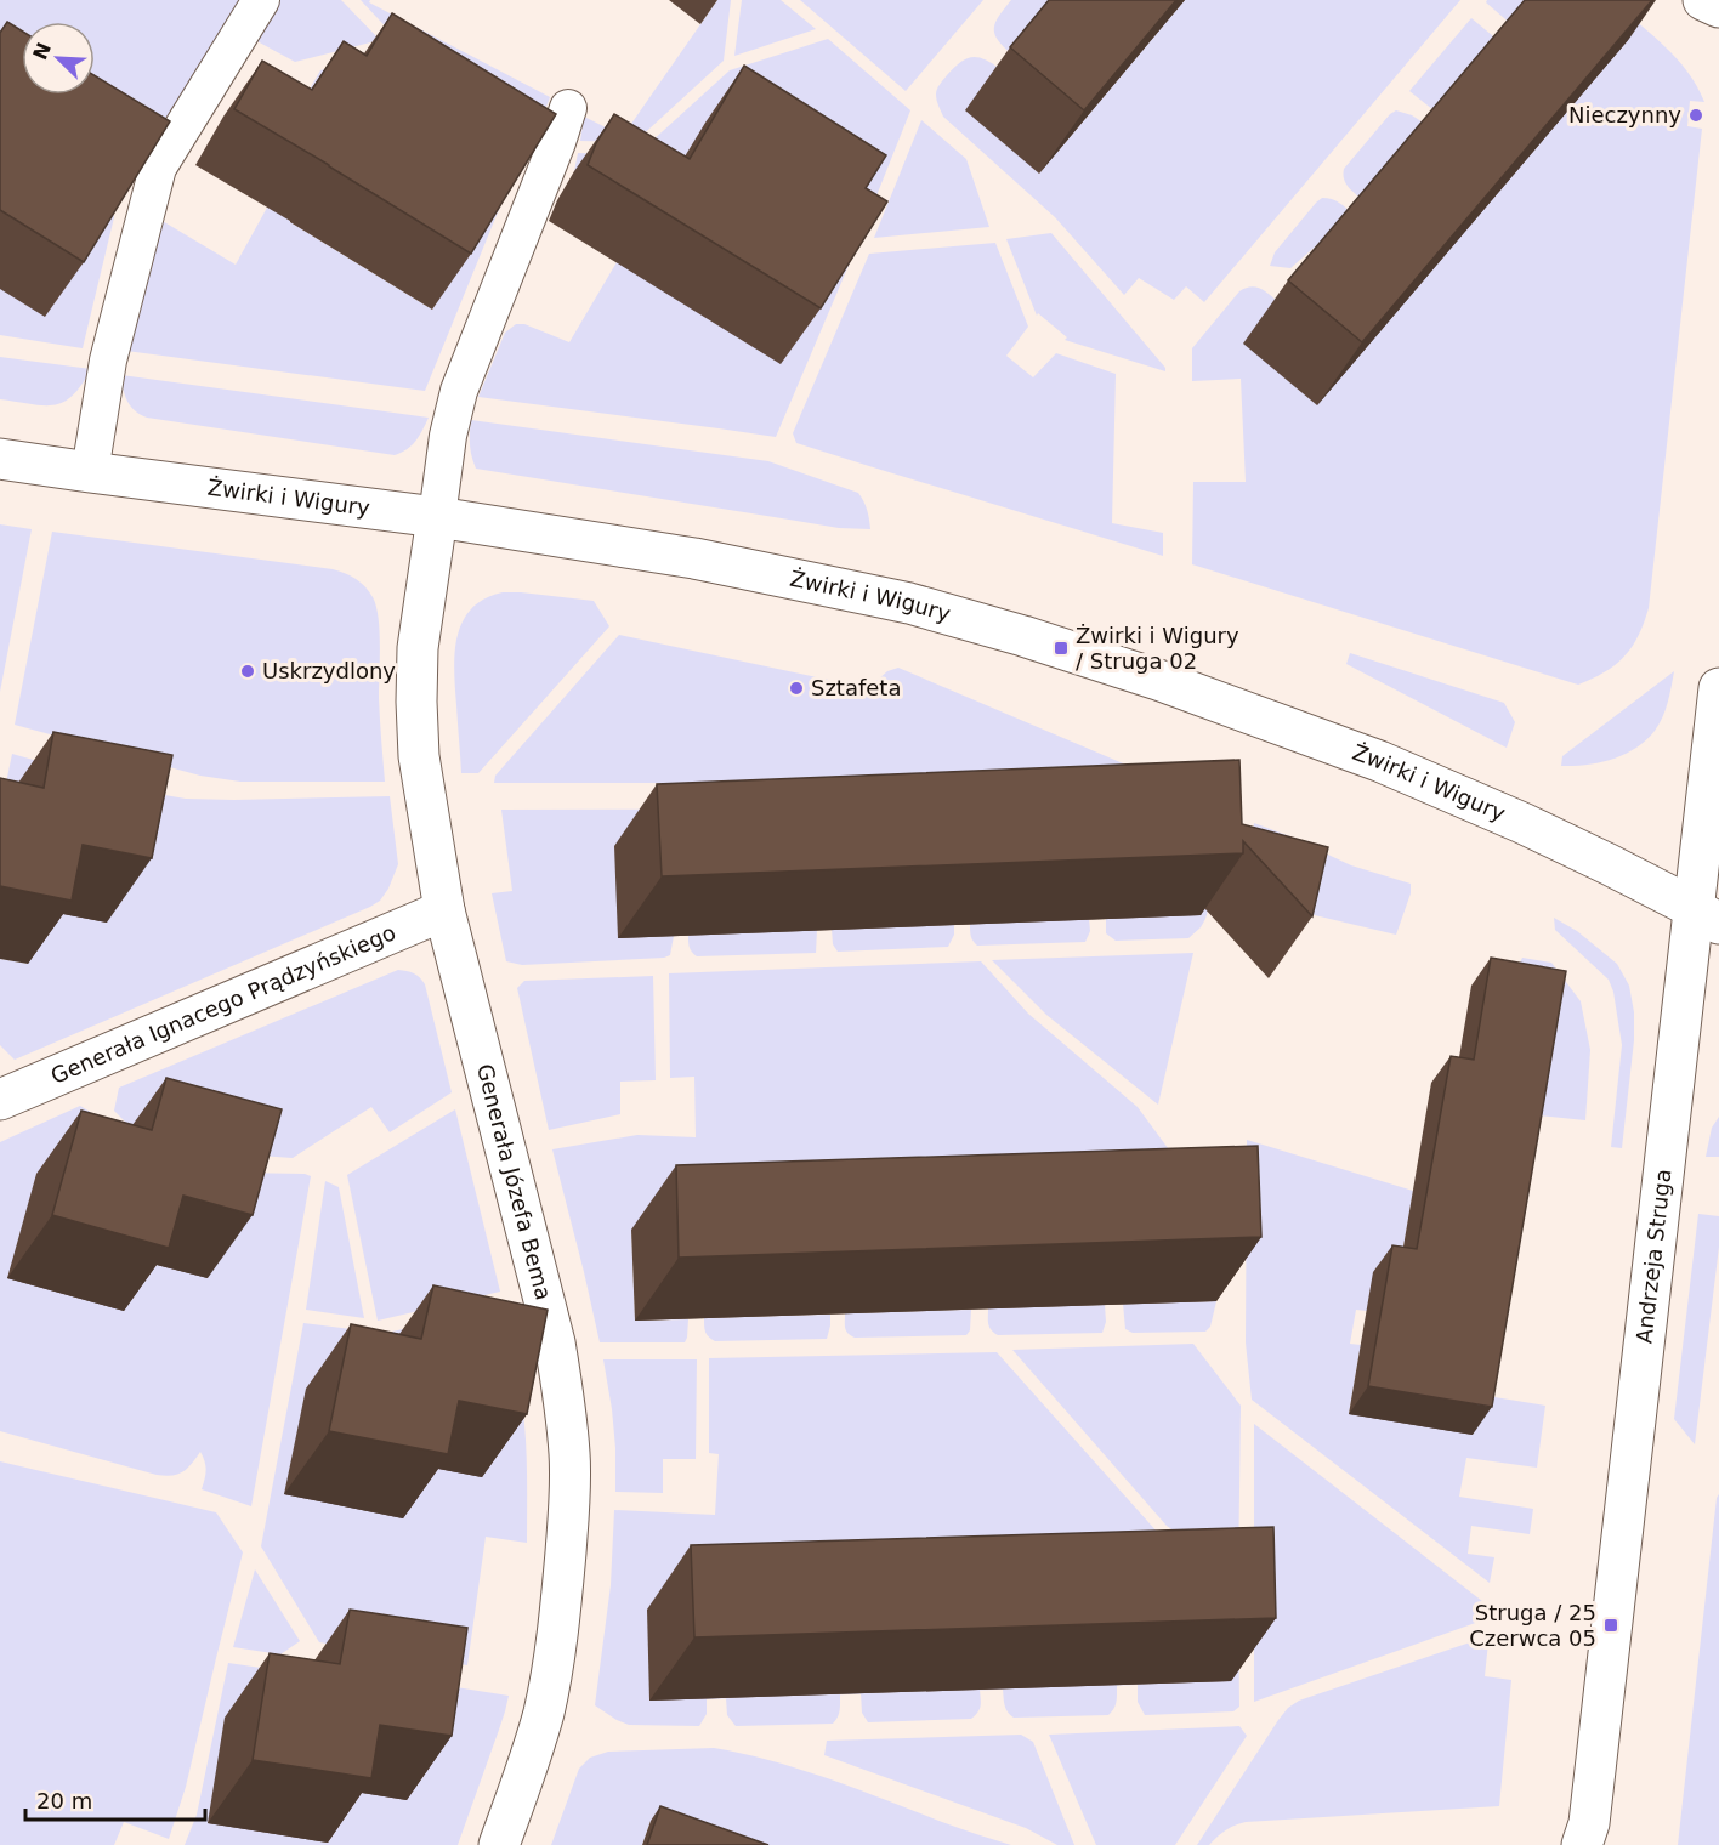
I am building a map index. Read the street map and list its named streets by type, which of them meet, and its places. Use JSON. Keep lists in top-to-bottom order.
{
  "streets": {
    "street": [
      "Żwirki i Wigury",
      "Generała Ignacego Prądzyńskiego",
      "Generała Józefa Bema",
      "Andrzeja Struga"
    ]
  },
  "crossings": [
    ["Żwirki i Wigury", "Generała Józefa Bema"],
    ["Żwirki i Wigury", "Andrzeja Struga"],
    ["Generała Ignacego Prądzyńskiego", "Generała Józefa Bema"]
  ],
  "places": {
    "other": ["Nieczynny", "Uskrzydlony", "Sztafeta"],
    "transit": ["Żwirki i Wigury / Struga 02", "Struga / 25 Czerwca 05"]
  },
  "scale_bar": "20 m",
  "north": "top left"
}
